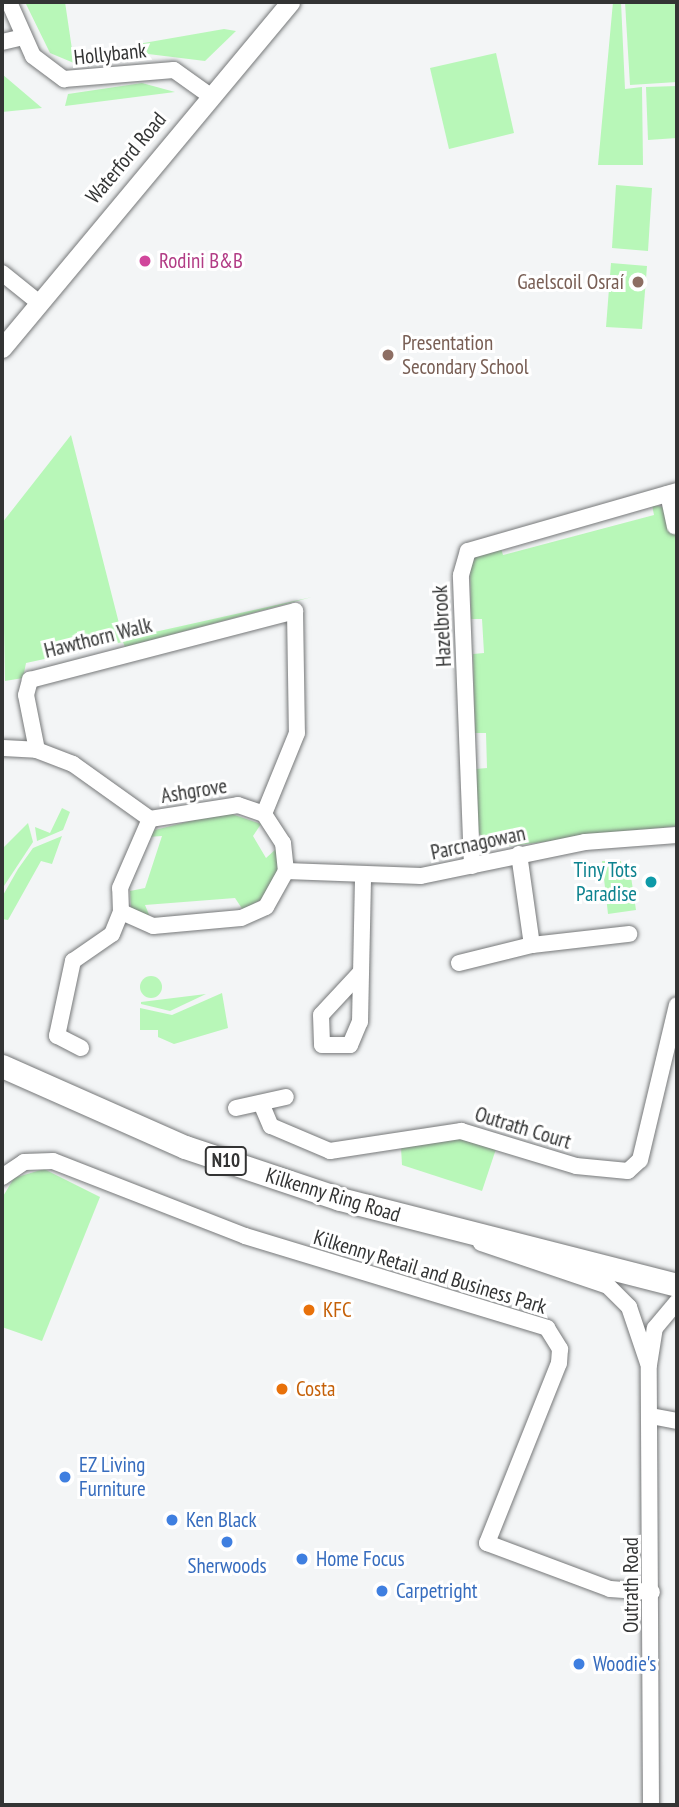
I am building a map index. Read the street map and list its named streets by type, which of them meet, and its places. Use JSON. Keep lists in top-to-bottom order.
{
  "streets": {
    "highway": ["N10", "Kilkenny Ring Road"],
    "main road": ["Waterford Road"],
    "street": [
      "Hollybank",
      "Hazelbrook",
      "Hawthorn Walk",
      "Ashgrove",
      "Parcnagowan",
      "Outrath Court",
      "Kilkenny Retail and Business Park",
      "Outrath Road"
    ]
  },
  "crossings": [
    ["Hollybank", "Waterford Road"],
    ["Hazelbrook", "Parcnagowan"],
    ["Hawthorn Walk", "Ashgrove"],
    ["Hawthorn Walk", "Parcnagowan"],
    ["Ashgrove", "Parcnagowan"],
    ["Kilkenny Ring Road", "Outrath Road"],
    ["Kilkenny Retail and Business Park", "Outrath Road"]
  ],
  "places": [
    "Rodini B&B",
    "Gaelscoil Osraí",
    "Presentation Secondary School",
    "Tiny Tots Paradise",
    "KFC",
    "Costa",
    "EZ Living Furniture",
    "Ken Black",
    "Sherwoods",
    "Home Focus",
    "Carpetright",
    "Woodie's"
  ]
}
